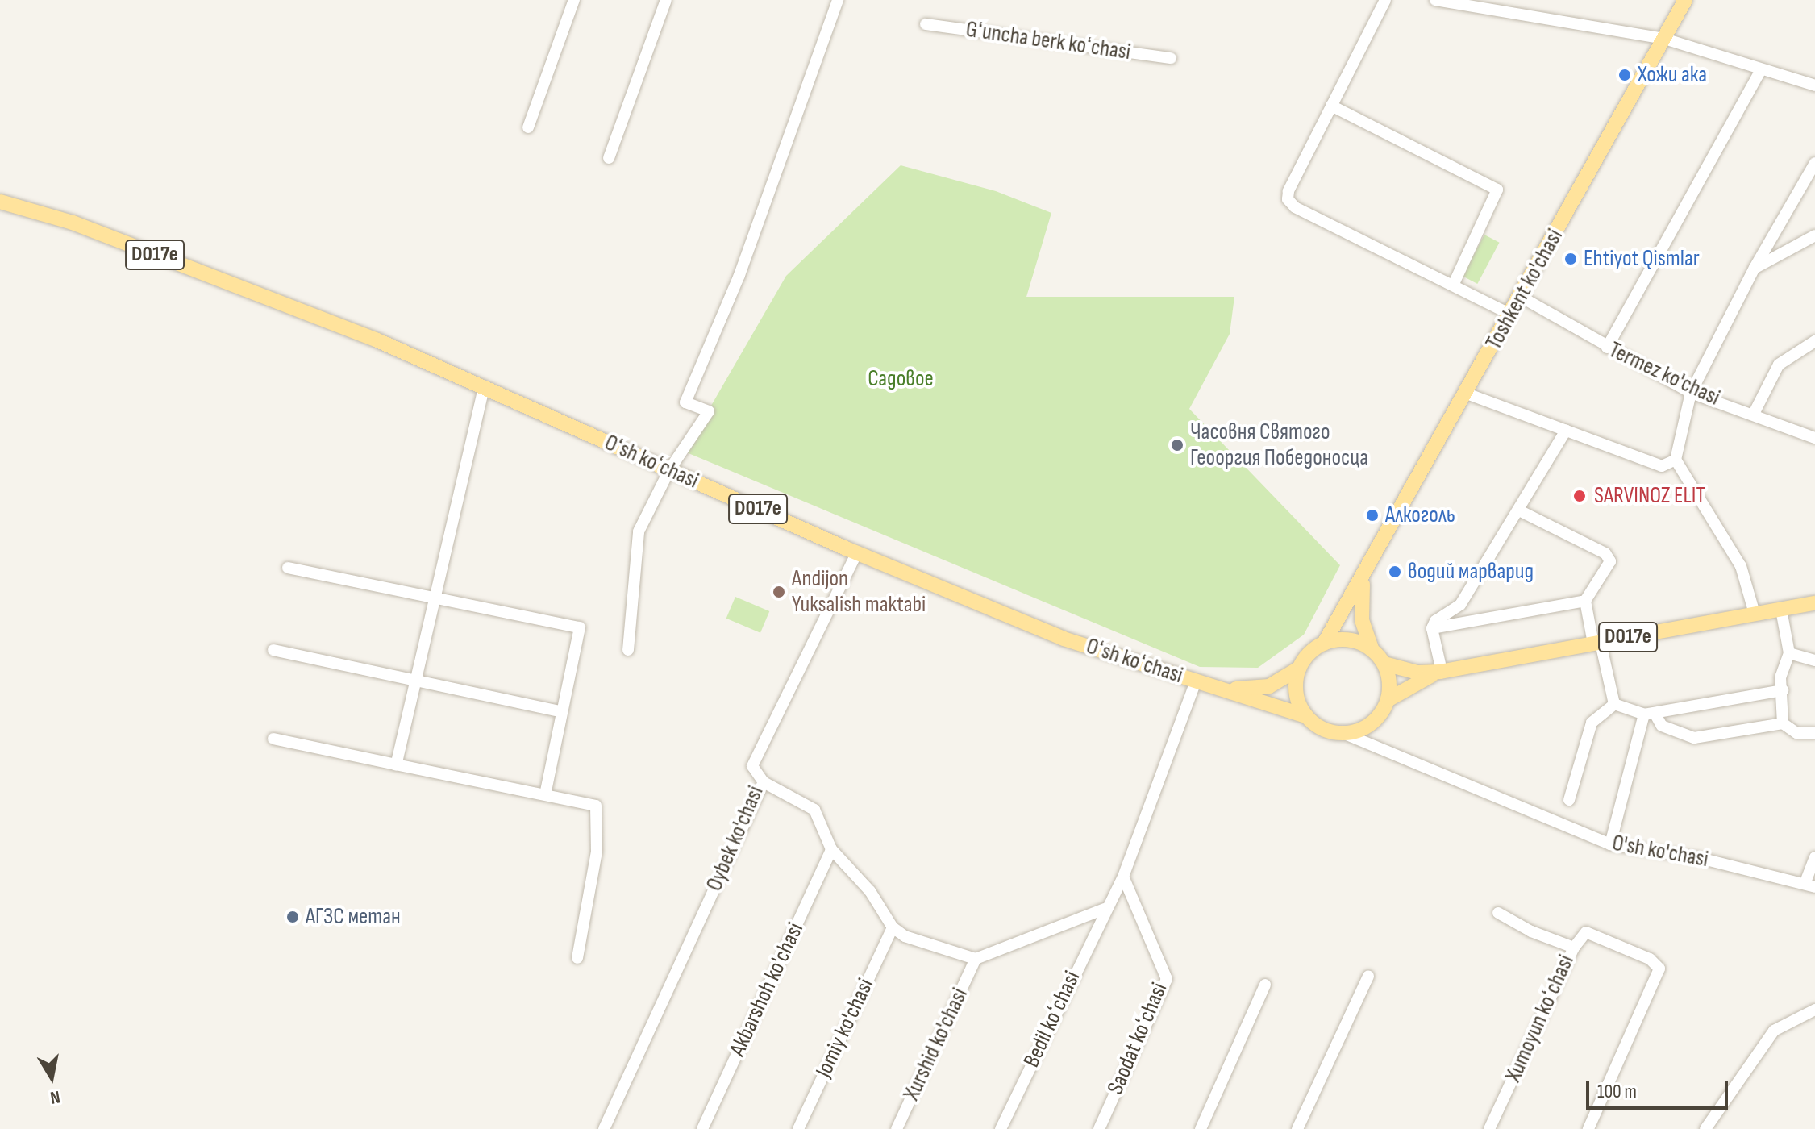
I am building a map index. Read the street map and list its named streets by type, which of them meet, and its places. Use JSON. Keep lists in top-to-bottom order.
{
  "streets": {
    "main road": ["D017e", "Toshkent ko'chasi", "Oʻsh koʻchasi"],
    "street": [
      "Gʻuncha berk koʻchasi",
      "Termez ko'chasi",
      "Oybek ko'chasi",
      "O'sh ko'chasi",
      "Akbarshoh ko'chasi",
      "Xumoyun koʻchasi",
      "Bedil koʻchasi",
      "Jomiy ko'chasi",
      "Saodat koʻchasi",
      "Xurshid ko'chasi"
    ]
  },
  "crossings": [
    ["D017e", "Toshkent ko'chasi"],
    ["D017e", "Oʻsh koʻchasi"],
    ["D017e", "O'sh ko'chasi"],
    ["Toshkent ko'chasi", "Termez ko'chasi"],
    ["Toshkent ko'chasi", "O'sh ko'chasi"],
    ["Oʻsh koʻchasi", "Oybek ko'chasi"],
    ["Oʻsh koʻchasi", "Bedil koʻchasi"],
    ["Bedil koʻchasi", "Saodat koʻchasi"]
  ],
  "parks": ["Садовое"],
  "places": [
    "Хожи ака",
    "Ehtiyot Qismlar",
    "Часовня Святого Геооргия Победоносца",
    "SARVINOZ ELIT",
    "Алкоголь",
    "водий марварид",
    "Andijon Yuksalish maktabi",
    "АГЗС метан"
  ],
  "scale_bar": "100 m",
  "north": "bottom"
}
